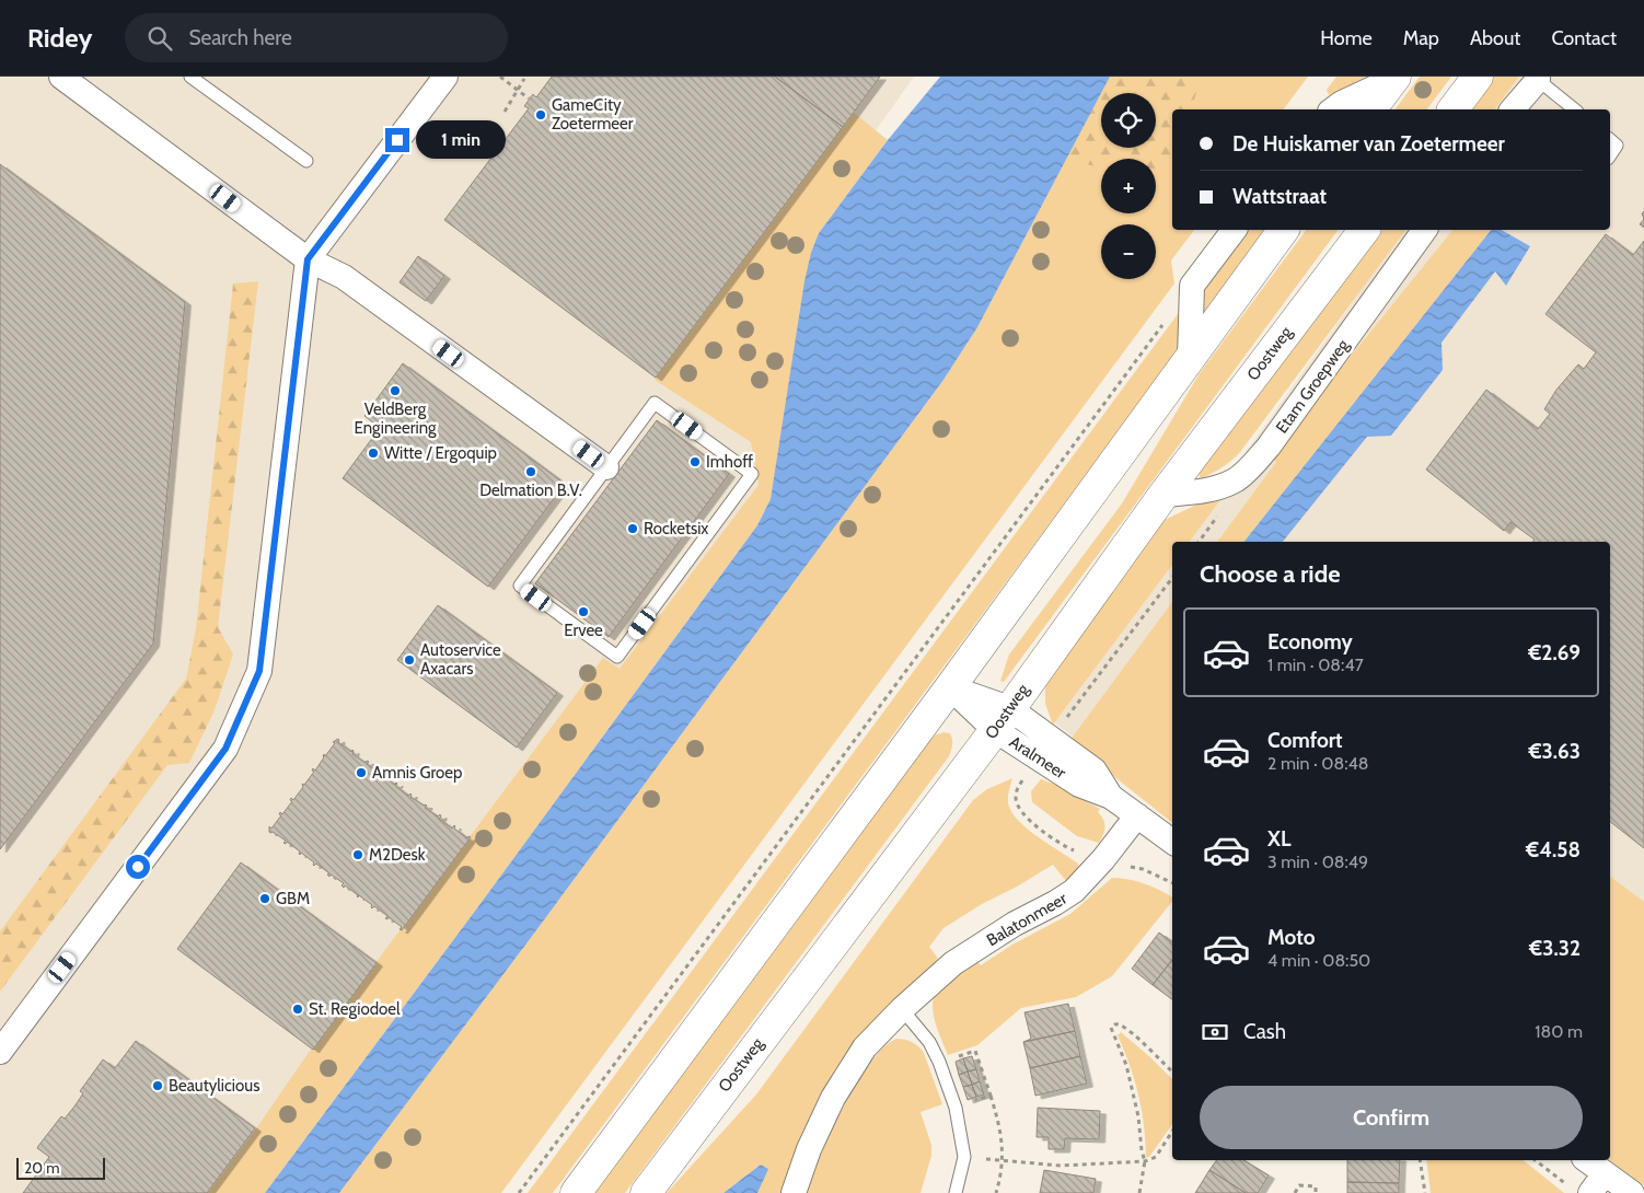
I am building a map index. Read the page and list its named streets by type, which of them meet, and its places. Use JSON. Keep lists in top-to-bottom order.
{
  "streets": {
    "main road": ["Oostweg"],
    "street": ["Etam Groepweg", "Aralmeer", "Balatonmeer"]
  },
  "crossings": [
    ["Oostweg", "Etam Groepweg"],
    ["Oostweg", "Aralmeer"],
    ["Aralmeer", "Balatonmeer"]
  ],
  "places": [
    "GameCity Zoetermeer",
    "VeldBerg Engineering",
    "Witte / Ergoquip",
    "Imhoff",
    "Delmation B.V.",
    "Rocketsix",
    "Ervee",
    "Autoservice Axacars",
    "Amnis Groep",
    "M2Desk",
    "GBM",
    "St. Regiodoel",
    "Beautylicious"
  ],
  "scale_bar": "20 m",
  "page": {
    "header": "Ridey",
    "search": "Search here",
    "nav": [
      "Home",
      "Map",
      "About",
      "Contact"
    ],
    "map_buttons": ["+", "−"],
    "banner": ["De Huiskamer van Zoetermeer", "Wattstraat"],
    "bubble": "1 min",
    "heading": "Choose a ride",
    "list": [
      {
        "name": "Economy",
        "note": "1 min · 08:47",
        "value": "€2.69"
      },
      {
        "name": "Comfort",
        "note": "2 min · 08:48",
        "value": "€3.63"
      },
      {
        "name": "XL",
        "note": "3 min · 08:49",
        "value": "€4.58"
      },
      {
        "name": "Moto",
        "note": "4 min · 08:50",
        "value": "€3.32"
      }
    ],
    "pay": ["Cash", "180 m"],
    "buttons": "Confirm",
    "scale": "20 m"
  }
}
